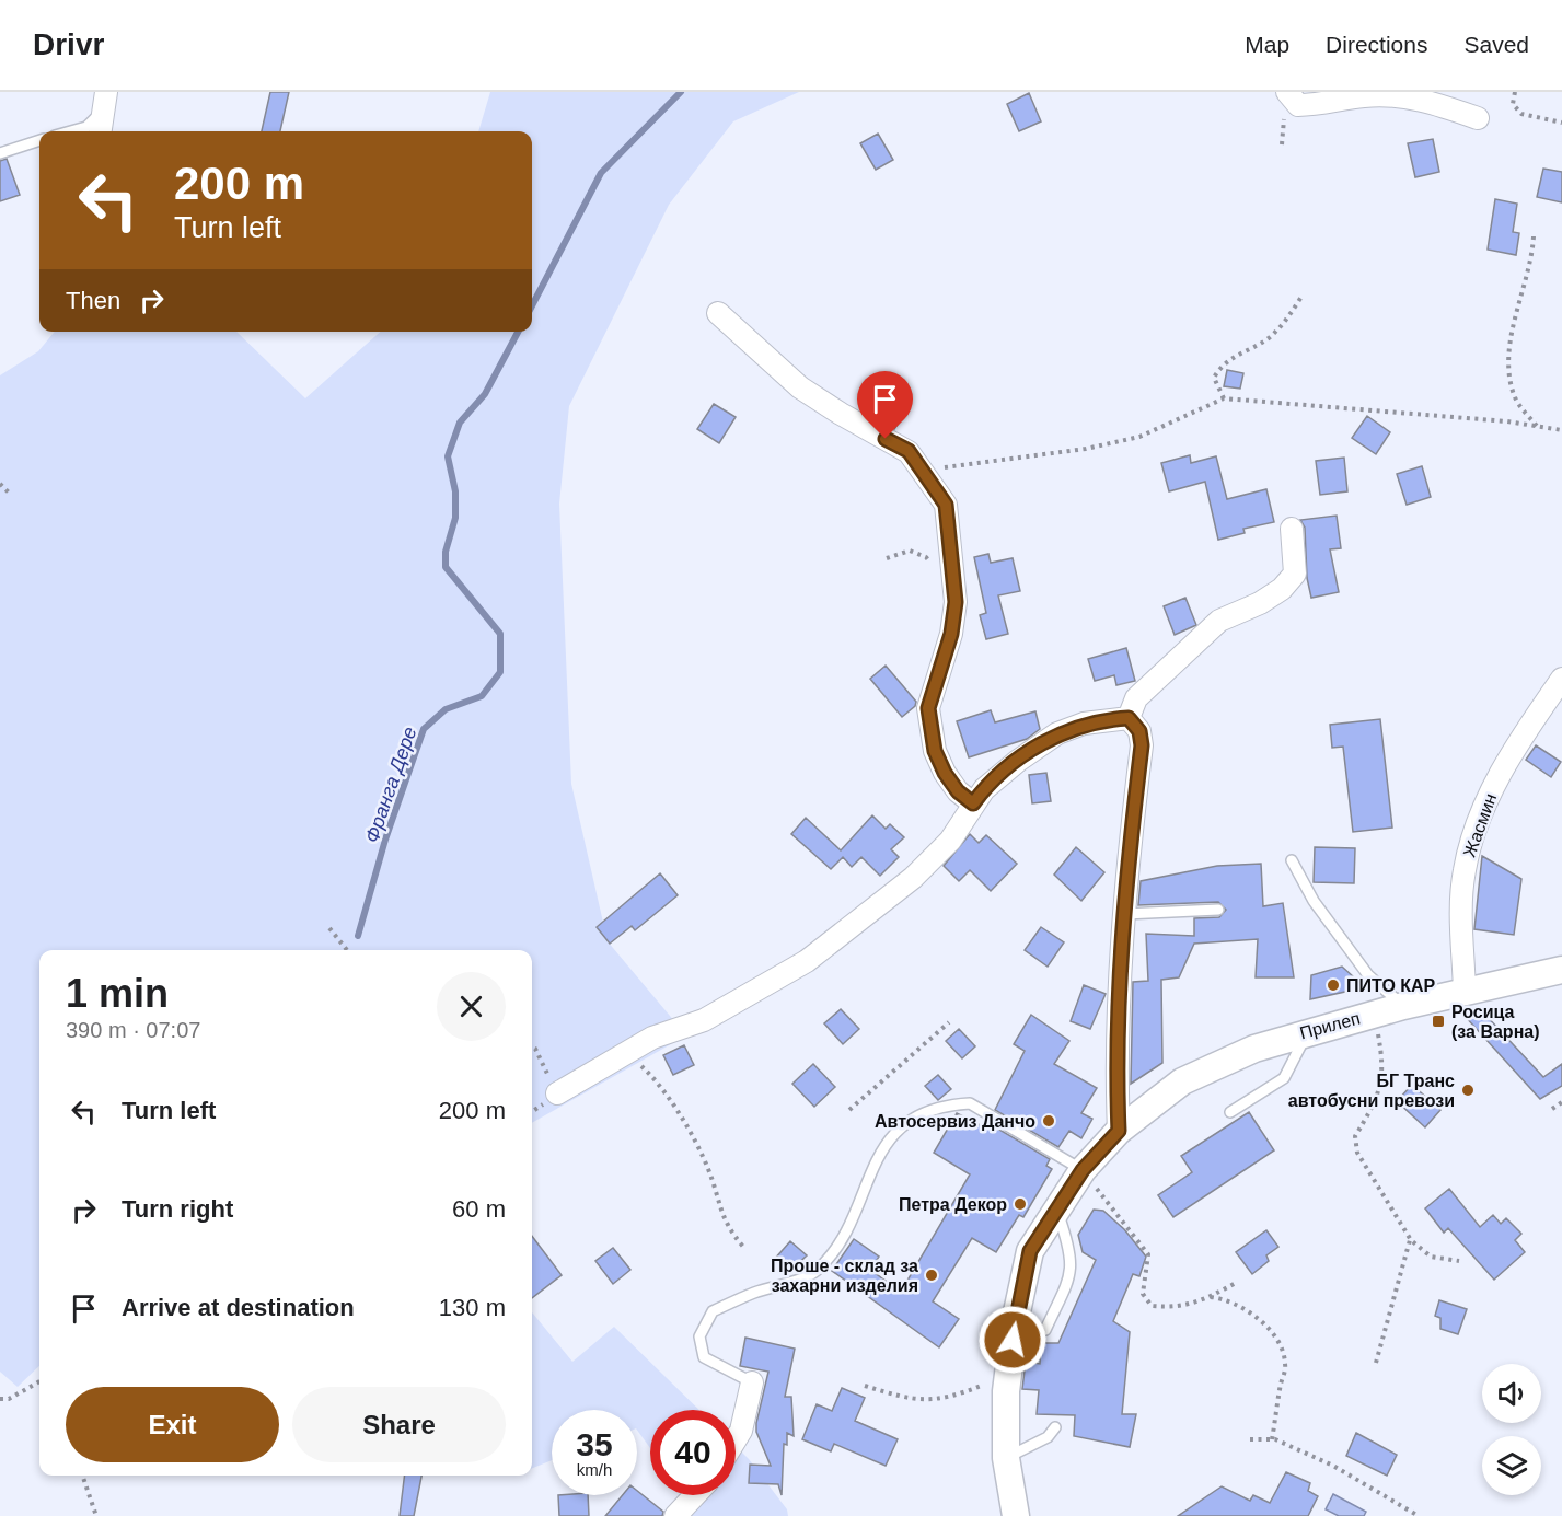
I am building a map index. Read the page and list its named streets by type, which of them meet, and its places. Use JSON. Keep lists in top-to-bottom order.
{
  "streets": {
    "street": ["Жасмин", "Прилеп"]
  },
  "crossings": [
    ["Жасмин", "Прилеп"]
  ],
  "water": ["Франга Дере"],
  "places": {
    "other": [
      "ПИТО КАР",
      "БГ Транс автобусни превози",
      "Автосервиз Данчо",
      "Петра Декор",
      "Проше - склад за захарни изделия"
    ],
    "transit": ["Росица (за Варна)"]
  },
  "page": {
    "header": "Drivr",
    "nav": ["Map", "Directions", "Saved"],
    "turn": ["200 m", "Turn left"],
    "then": "Then",
    "heading": ["1 min", "390 m · 07:07"],
    "list": [
      {
        "name": "Turn left",
        "value": "200 m"
      },
      {
        "name": "Turn right",
        "value": "60 m"
      },
      {
        "name": "Arrive at destination",
        "value": "130 m"
      }
    ],
    "buttons": ["Exit", "Share"],
    "speed": "35 km/h",
    "limit": "40"
  }
}
